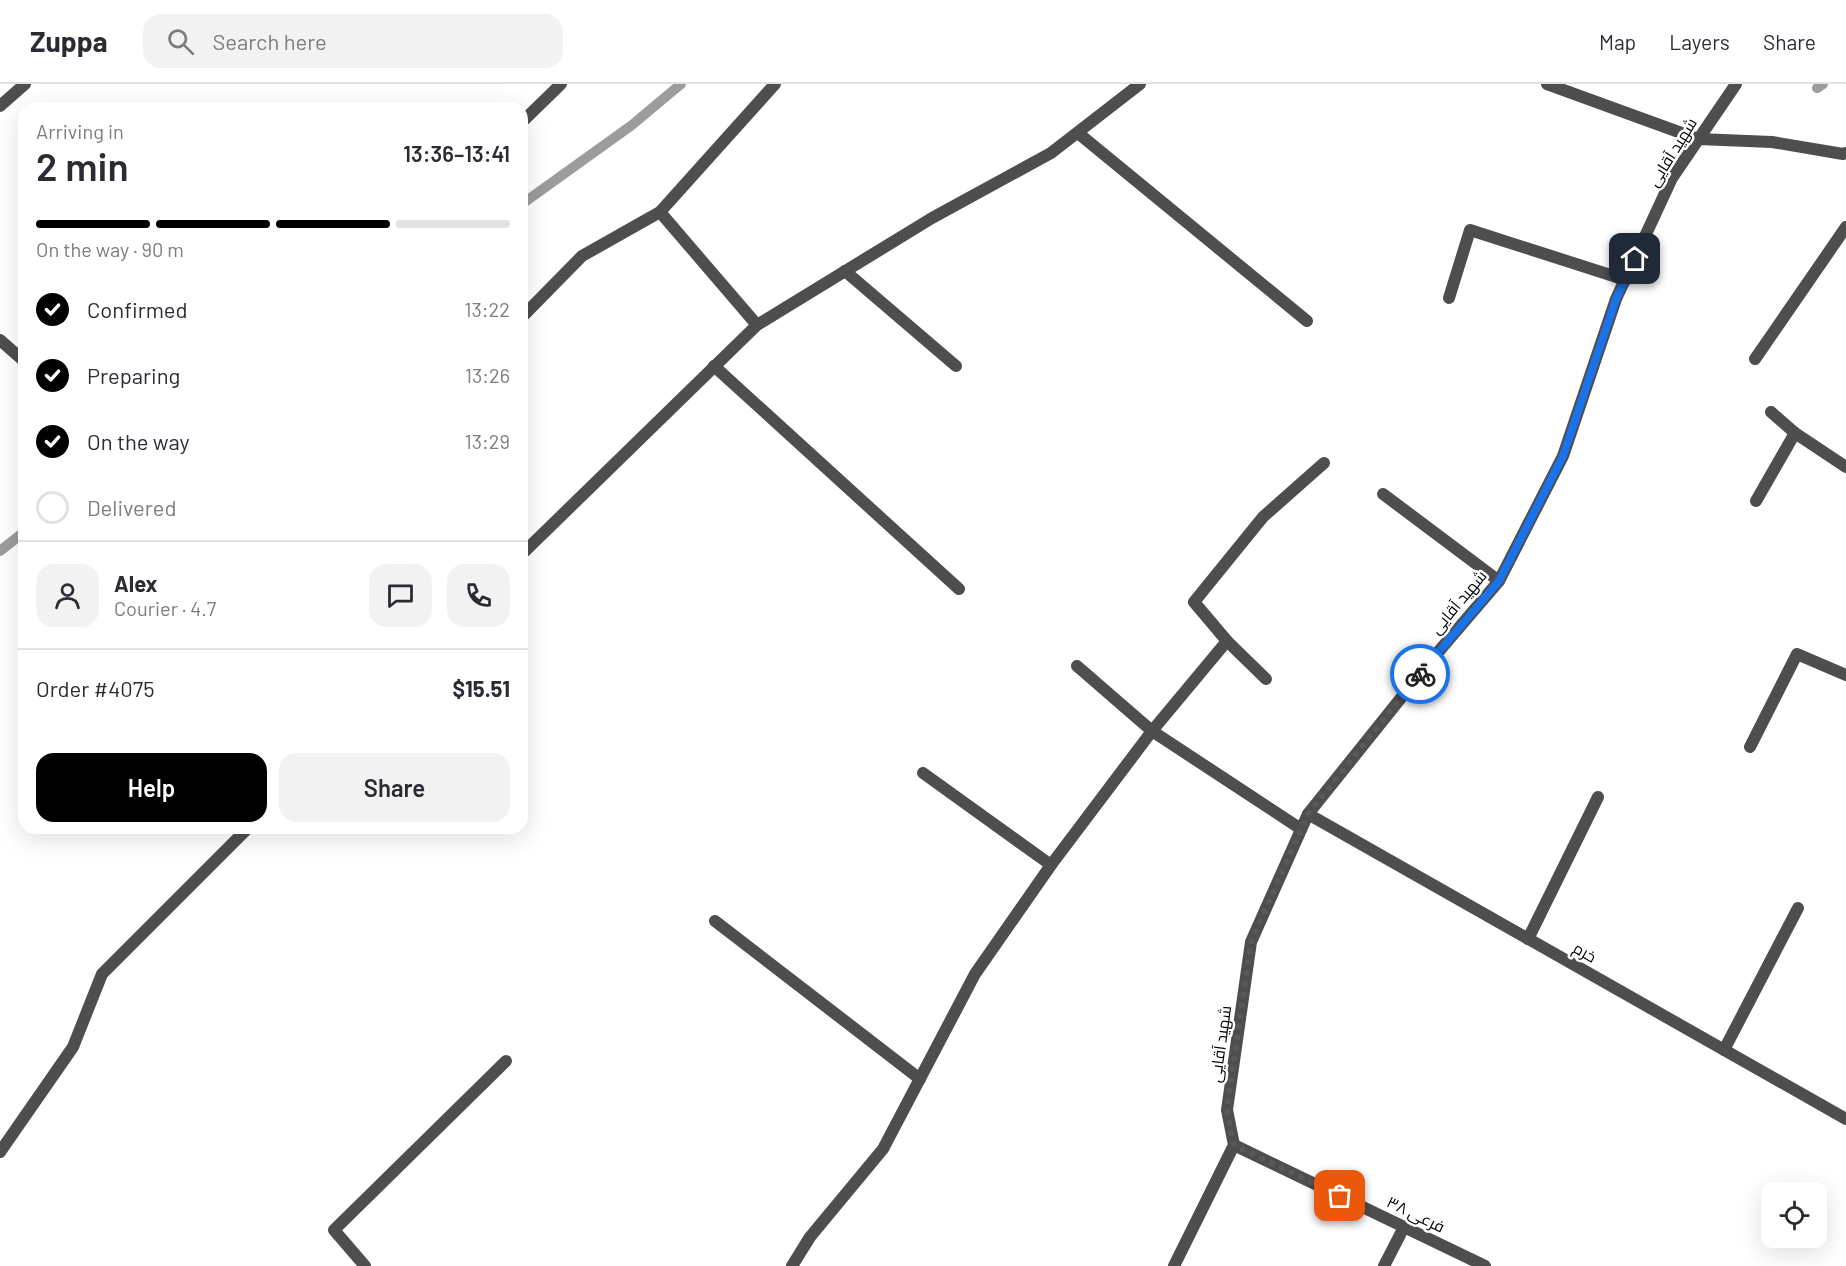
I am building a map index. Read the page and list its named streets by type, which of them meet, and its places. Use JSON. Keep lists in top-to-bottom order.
{
  "streets": {
    "street": ["شهید آقایی", "خرم", "فرعی ۳۸"]
  },
  "crossings": [
    ["شهید آقایی", "خرم"],
    ["شهید آقایی", "فرعی ۳۸"]
  ],
  "page": {
    "header": "Zuppa",
    "search": "Search here",
    "nav": ["Map", "Layers", "Share"],
    "heading": ["2 min", "Arriving in", "13:36–13:41"],
    "panel": [
      "Alex",
      "Courier · 4.7",
      "Order #4075",
      "$15.51"
    ],
    "bar": "On the way · 90 m",
    "list": [
      ["Confirmed", "13:22"],
      ["Preparing", "13:26"],
      ["On the way", "13:29"],
      "Delivered"
    ],
    "buttons": ["Help", "Share"]
  }
}
